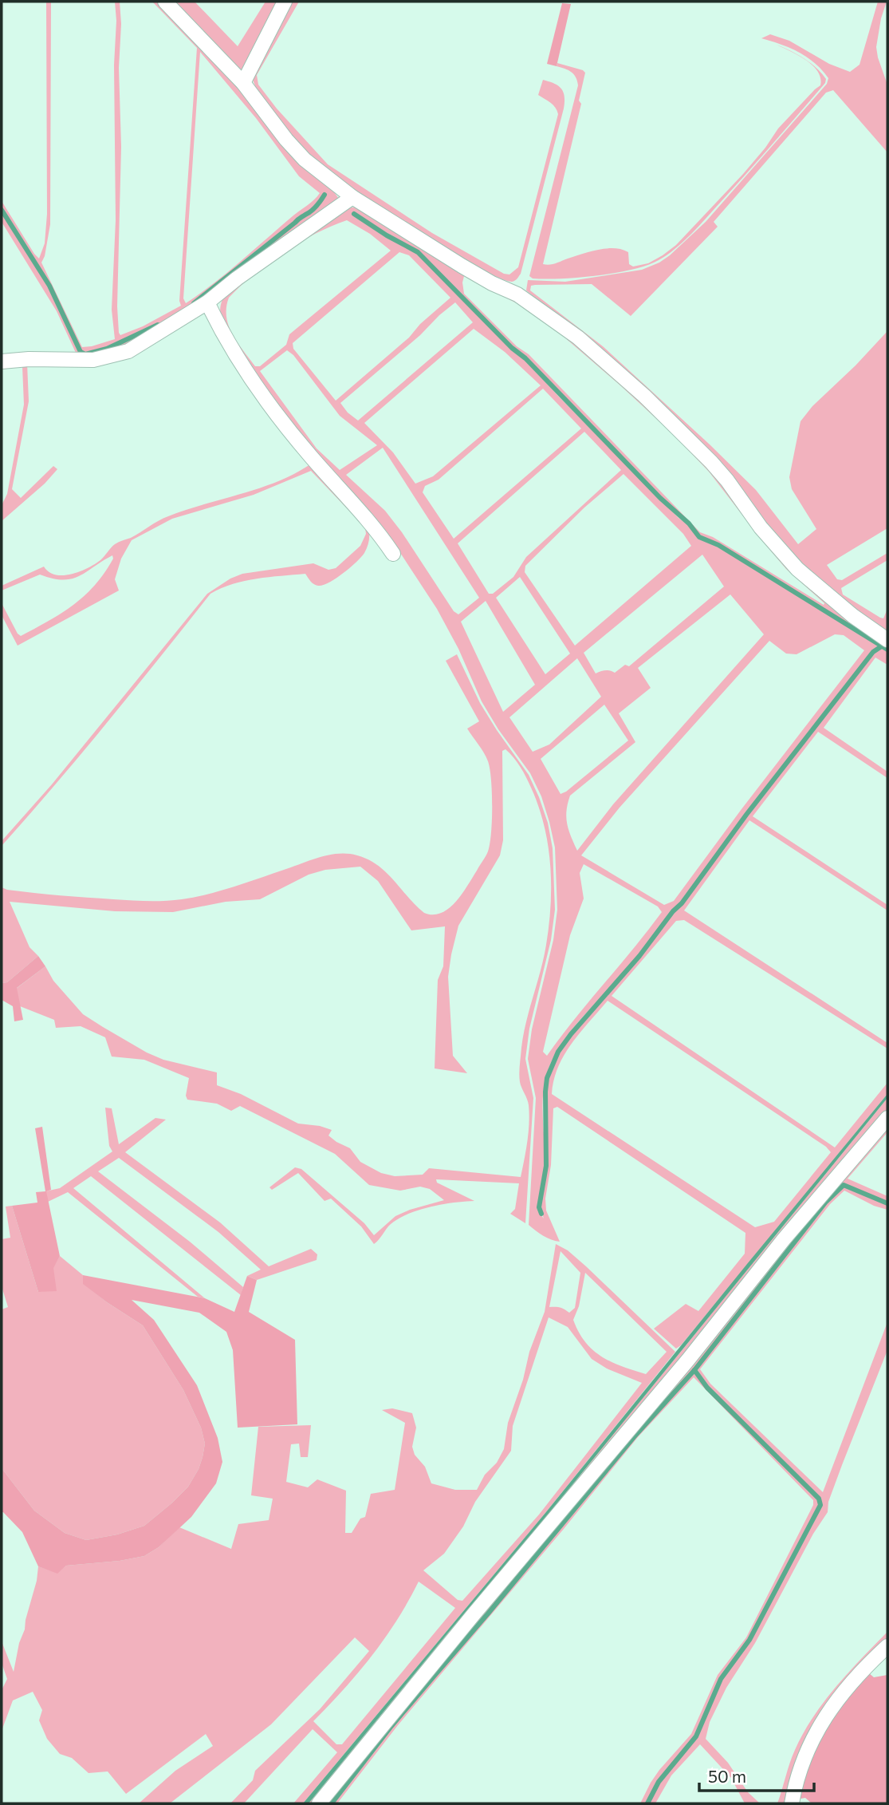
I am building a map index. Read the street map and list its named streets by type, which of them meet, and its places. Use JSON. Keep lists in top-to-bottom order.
{
  "scale_bar": "50 m"
}
